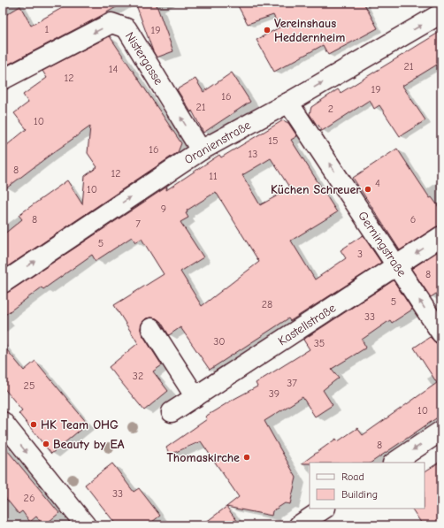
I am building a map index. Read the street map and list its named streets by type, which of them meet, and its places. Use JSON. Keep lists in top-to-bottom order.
{
  "streets": {
    "street": [
      "Nistergasse",
      "Oranienstraße",
      "Gerningstraße",
      "Kastellstraße"
    ]
  },
  "crossings": [
    ["Nistergasse", "Oranienstraße"],
    ["Oranienstraße", "Gerningstraße"],
    ["Gerningstraße", "Kastellstraße"]
  ],
  "one_way": ["Oranienstraße", "Gerningstraße"],
  "places": [
    "Vereinshaus Heddernheim",
    "Küchen Schreuer",
    "HK Team OHG",
    "Beauty by EA",
    "Thomaskirche"
  ],
  "house_numbers": [
    "1",
    "19",
    "21",
    "14",
    "12",
    "19",
    "16",
    "21",
    "2",
    "10",
    "15",
    "16",
    "13",
    "8",
    "12",
    "11",
    "4",
    "10",
    "9",
    "8",
    "6",
    "7",
    "5",
    "3",
    "8",
    "5",
    "28",
    "33",
    "30",
    "35",
    "32",
    "37",
    "25",
    "39",
    "10",
    "8",
    "33",
    "26"
  ],
  "legend": ["Road", "Building"]
}
